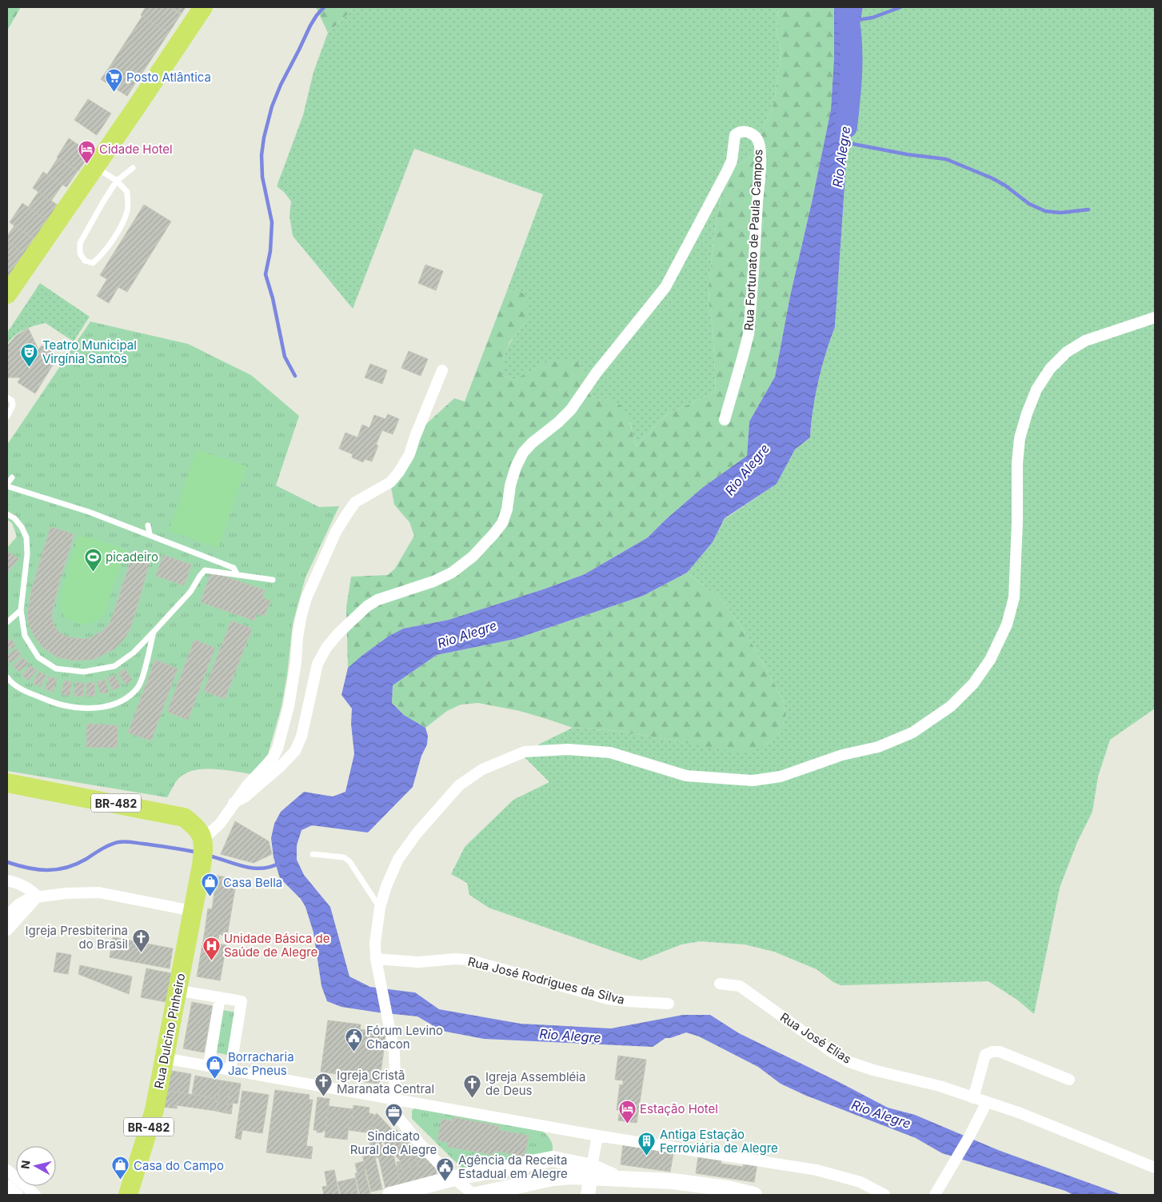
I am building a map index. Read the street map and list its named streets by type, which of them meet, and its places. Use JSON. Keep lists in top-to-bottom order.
{
  "streets": {
    "highway": ["BR-482", "Rua Dulcino Pinheiro"],
    "street": ["Rua Fortunato de Paula Campos", "Rua José Rodrigues da Silva", "Rua José Elias"]
  },
  "crossings": [
    ["Rua Fortunato de Paula Campos", "BR-482"],
    ["Rua Fortunato de Paula Campos", "Rua Dulcino Pinheiro"],
    ["BR-482", "Rua Dulcino Pinheiro"]
  ],
  "water": ["Rio Alegre"],
  "places": {
    "supermarket": ["Posto Atlântica"],
    "hotel": ["Cidade Hotel", "Estação Hotel"],
    "theatre": ["Teatro Municipal Virgínia Santos"],
    "sports": ["picadeiro"],
    "shop": ["Casa Bella", "Borracharia Jac Pneus", "Casa do Campo"],
    "church": ["Igreja Presbiterina do Brasil", "Igreja Cristã Maranata Central", "Igreja Assembléia de Deus"],
    "hospital": ["Unidade Básica de Saúde de Alegre"],
    "public building": ["Fórum Levino Chacon", "Agência da Receita Estadual em Alegre"],
    "office": ["Sindicato Rural de Alegre"],
    "building": ["Antiga Estação Ferroviária de Alegre"]
  },
  "north": "left"
}
